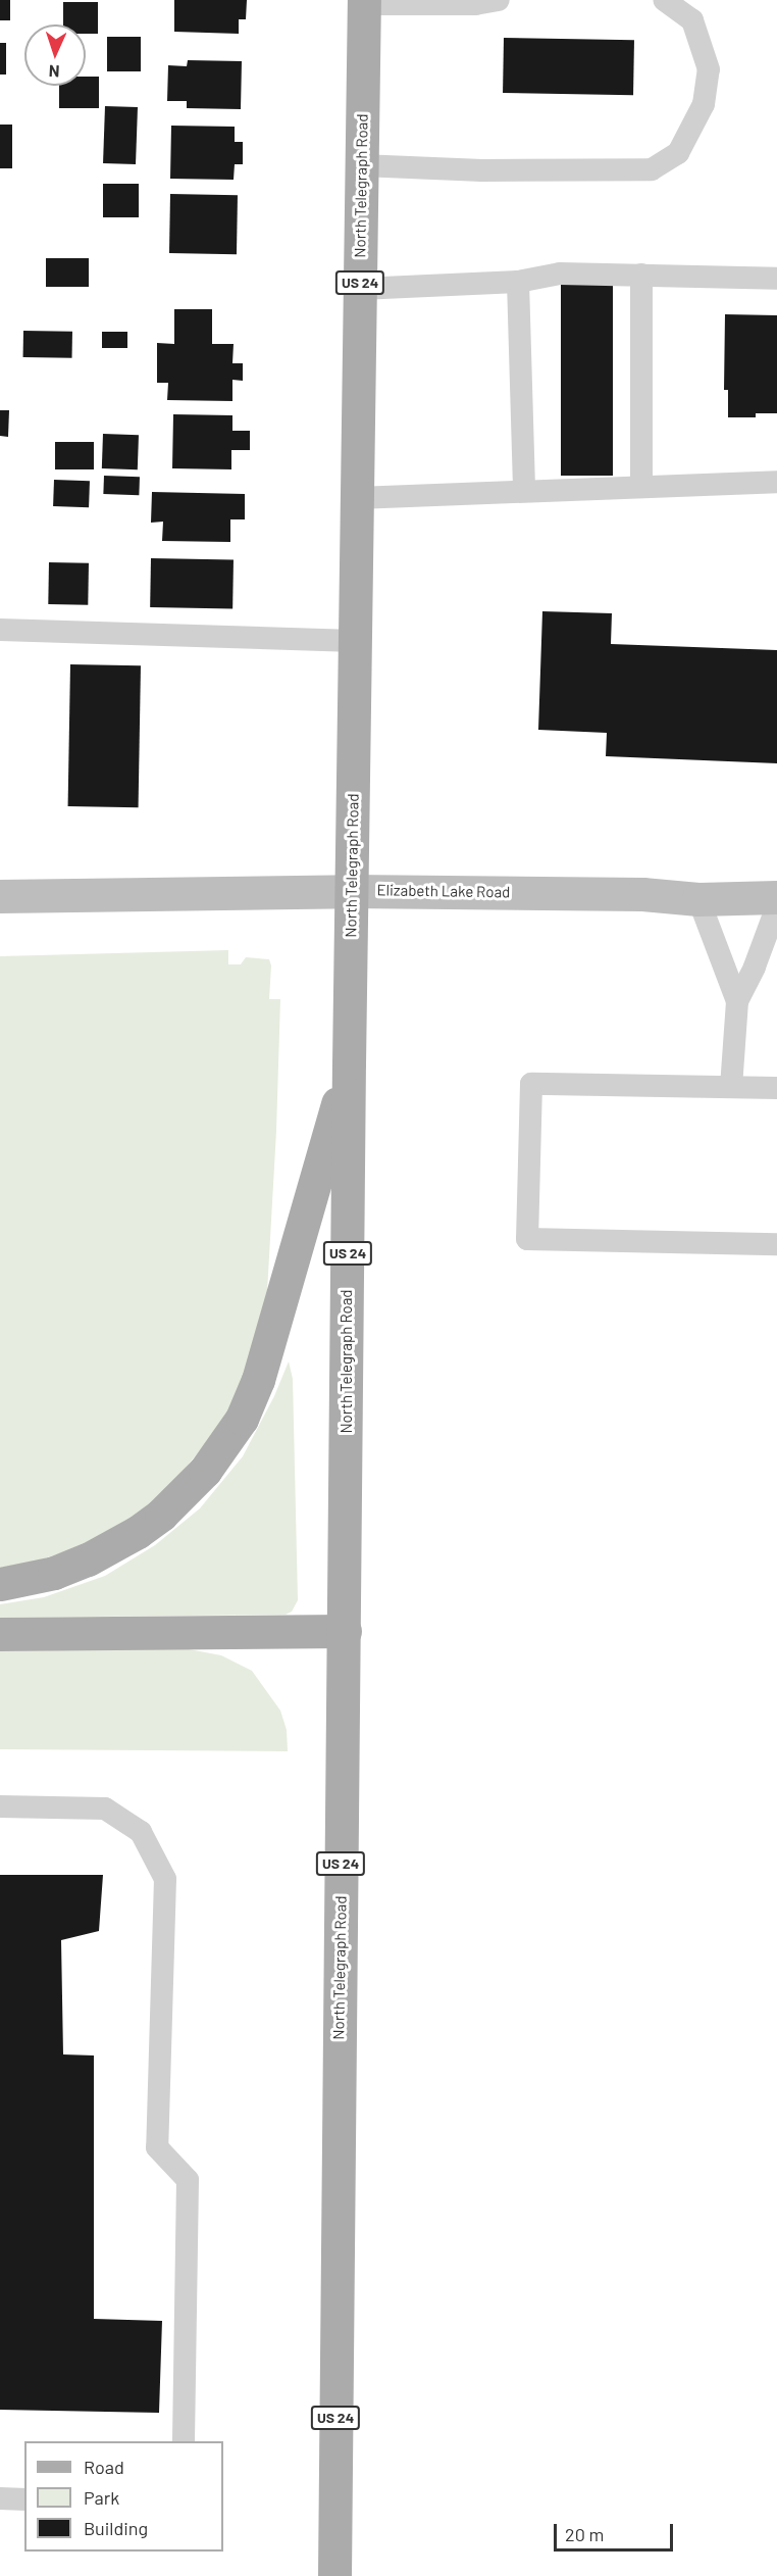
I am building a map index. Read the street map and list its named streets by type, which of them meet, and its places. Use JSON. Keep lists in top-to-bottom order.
{
  "streets": {
    "main road": ["North Telegraph Road", "US 24", "Elizabeth Lake Road"]
  },
  "crossings": [
    ["North Telegraph Road", "Elizabeth Lake Road"]
  ],
  "legend": ["Road", "Park", "Building"],
  "scale_bar": "20 m",
  "north": "bottom"
}
